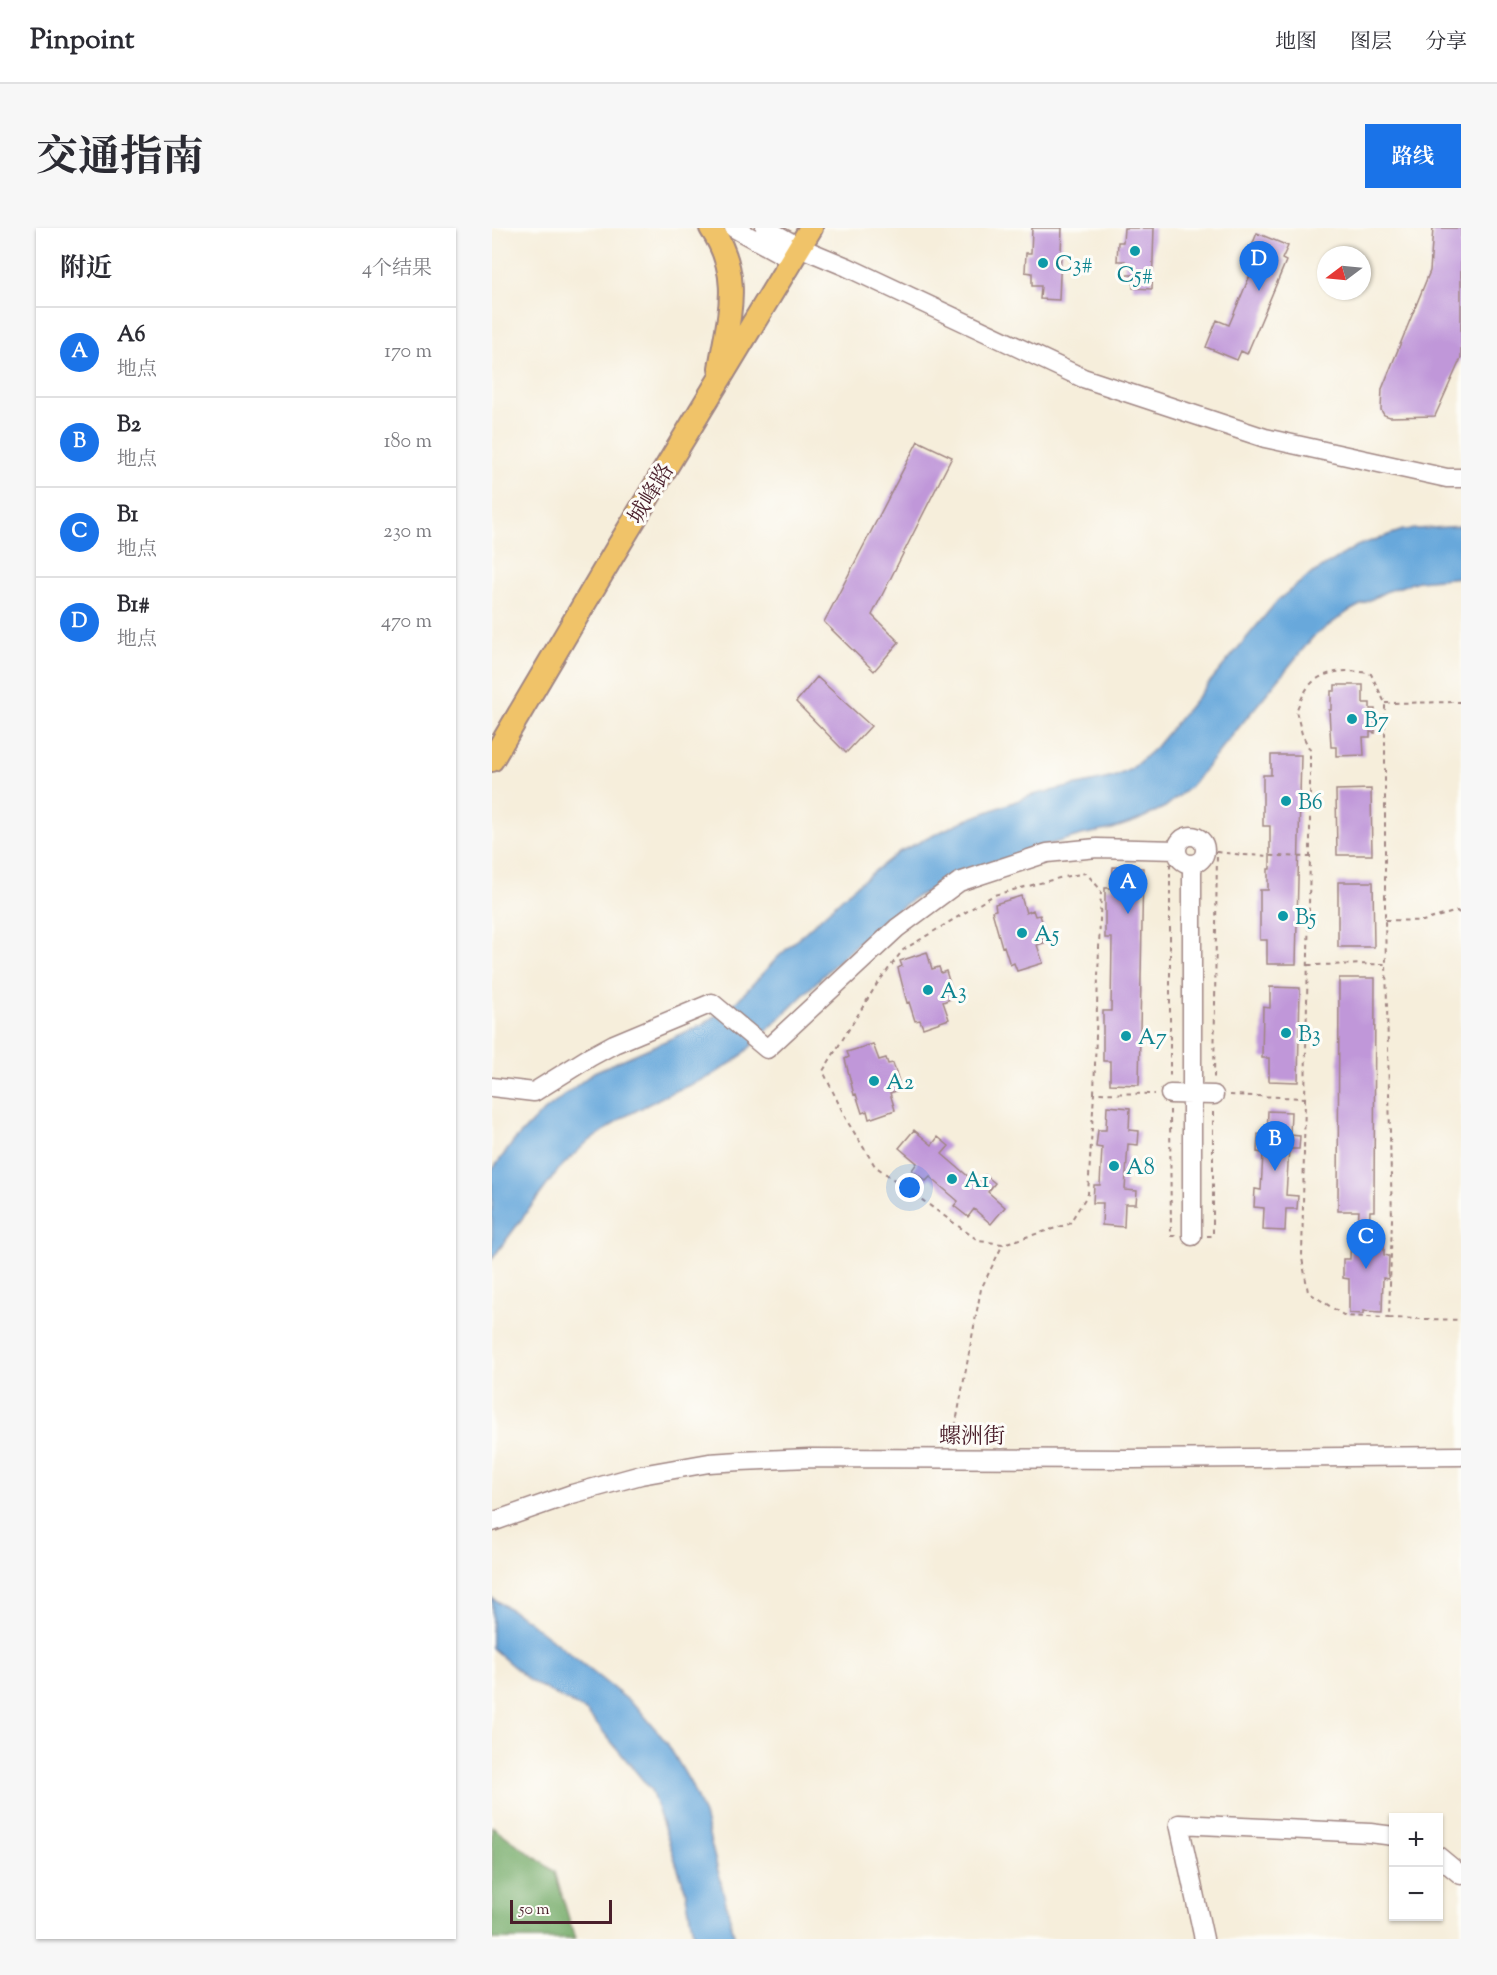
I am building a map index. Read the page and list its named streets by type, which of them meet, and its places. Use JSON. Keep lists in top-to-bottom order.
{
  "streets": {
    "main road": ["城峰路"],
    "street": ["螺洲街"]
  },
  "places": [
    "C5#",
    "C3#",
    "B7",
    "B6",
    "B5",
    "A5",
    "A3",
    "B3",
    "A7",
    "A2",
    "A8",
    "A1"
  ],
  "scale_bar": "50 m",
  "north": "left",
  "page": {
    "header": "Pinpoint",
    "nav": ["地图", "图层", "分享"],
    "title": "交通指南",
    "buttons": "路线",
    "heading": ["附近", "4个结果"],
    "pins": [
      "D",
      "A",
      "B",
      "C"
    ],
    "list": [
      {
        "mark": "A",
        "name": "A6",
        "note": "地点",
        "value": "170 m"
      },
      {
        "mark": "B",
        "name": "B2",
        "note": "地点",
        "value": "180 m"
      },
      {
        "mark": "C",
        "name": "B1",
        "note": "地点",
        "value": "230 m"
      },
      {
        "mark": "D",
        "name": "B1#",
        "note": "地点",
        "value": "470 m"
      }
    ],
    "map_buttons": ["+", "−"],
    "scale": "50 m"
  }
}
